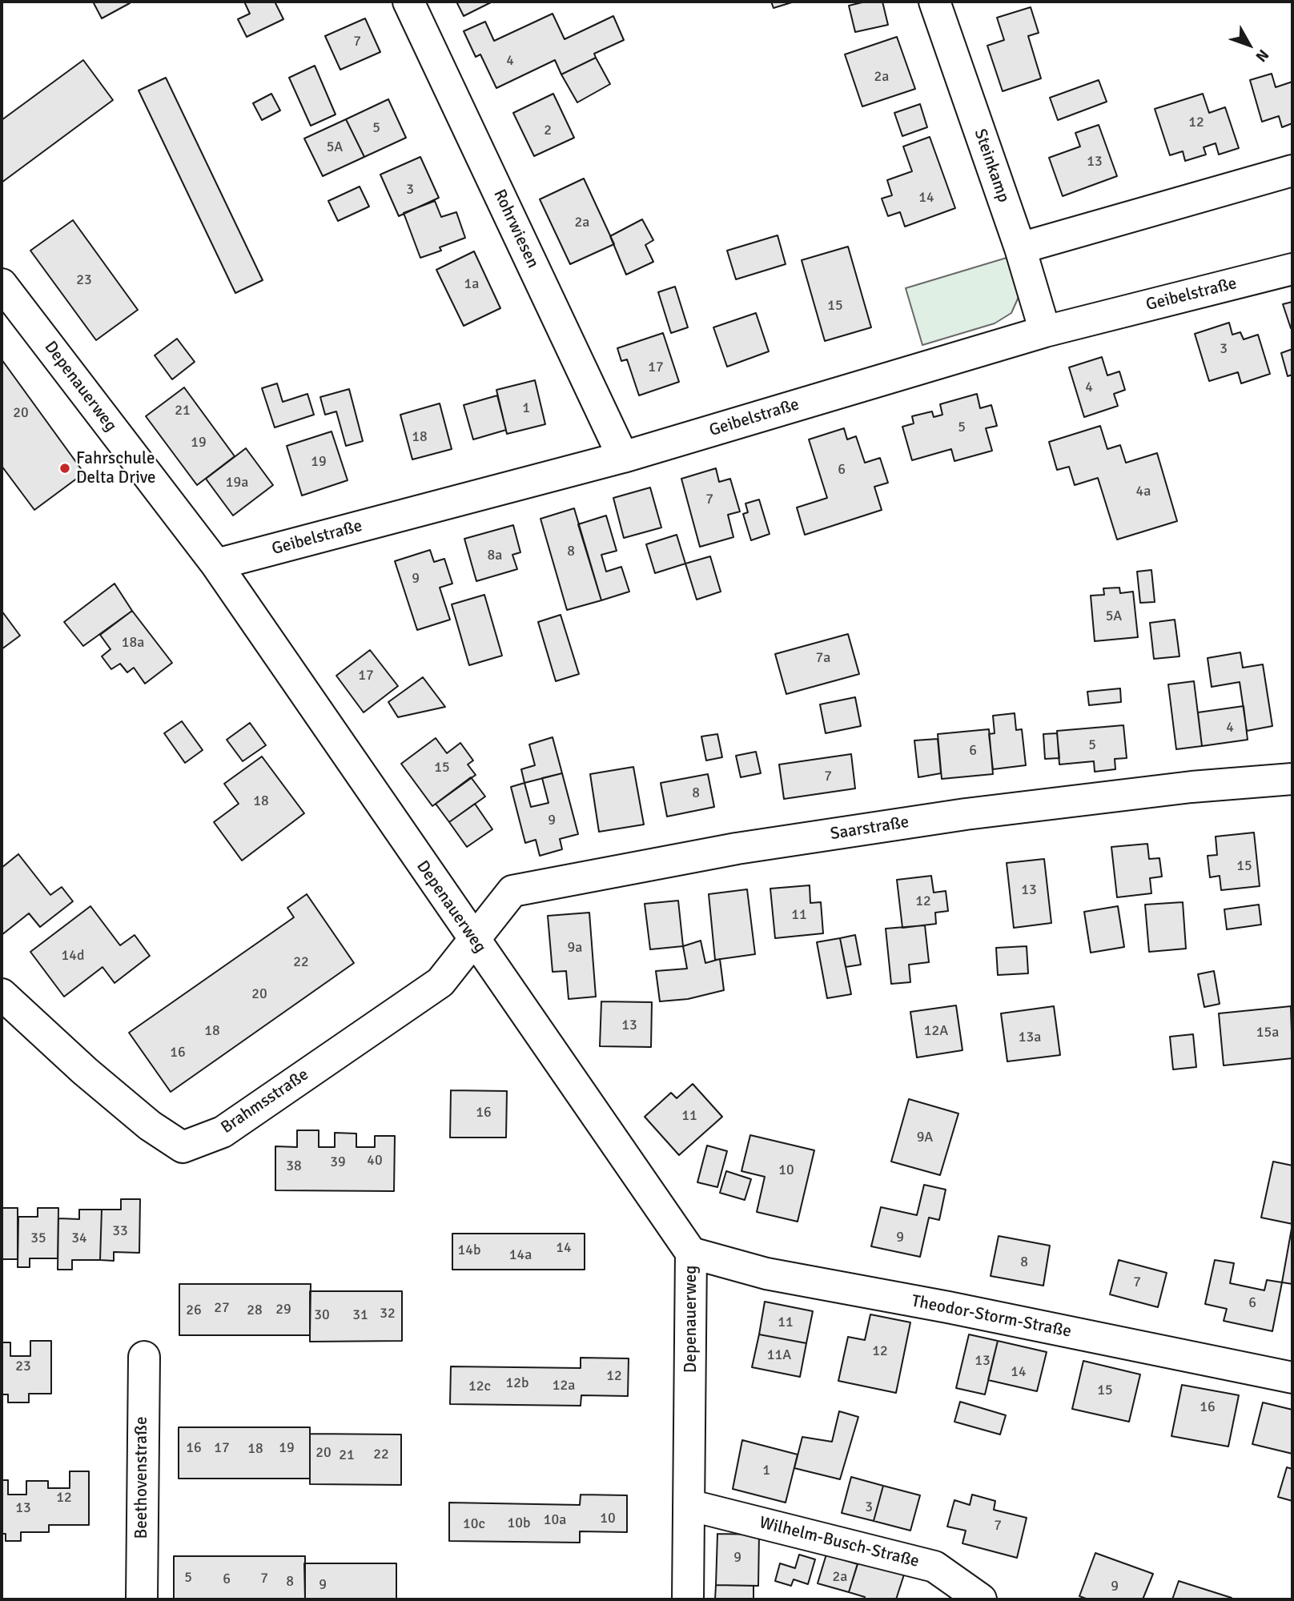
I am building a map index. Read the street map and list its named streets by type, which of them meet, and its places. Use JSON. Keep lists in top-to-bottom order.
{
  "streets": {
    "street": [
      "Steinkamp",
      "Rohrwiesen",
      "Geibelstraße",
      "Depenauerweg",
      "Saarstraße",
      "Brahmsstraße",
      "Theodor-Storm-Straße",
      "Beethovenstraße",
      "Wilhelm-Busch-Straße"
    ]
  },
  "crossings": [
    ["Steinkamp", "Geibelstraße"],
    ["Rohrwiesen", "Geibelstraße"],
    ["Geibelstraße", "Depenauerweg"],
    ["Depenauerweg", "Saarstraße"],
    ["Depenauerweg", "Brahmsstraße"],
    ["Depenauerweg", "Theodor-Storm-Straße"],
    ["Depenauerweg", "Wilhelm-Busch-Straße"],
    ["Saarstraße", "Brahmsstraße"]
  ],
  "places": ["Fahrschule Delta Drive"],
  "house_numbers": [
    "7",
    "4",
    "2a",
    "12",
    "5",
    "2",
    "5A",
    "13",
    "3",
    "14",
    "2a",
    "23",
    "1a",
    "15",
    "3",
    "17",
    "4",
    "1",
    "21",
    "20",
    "5",
    "18",
    "19",
    "19",
    "6",
    "19a",
    "4a",
    "7",
    "8",
    "8a",
    "9",
    "5A",
    "18a",
    "7a",
    "17",
    "4",
    "5",
    "6",
    "15",
    "7",
    "8",
    "18",
    "9",
    "15",
    "13",
    "12",
    "11",
    "9a",
    "14d",
    "22",
    "20",
    "13",
    "18",
    "12A",
    "15a",
    "13a",
    "16",
    "16",
    "11",
    "9A",
    "40",
    "39",
    "38",
    "10",
    "33",
    "9",
    "35",
    "34",
    "14",
    "14b",
    "14a",
    "8",
    "7",
    "6",
    "27",
    "29",
    "26",
    "28",
    "32",
    "30",
    "31",
    "11",
    "12",
    "11A",
    "13",
    "23",
    "14",
    "12",
    "12b",
    "12a",
    "12c",
    "15",
    "16",
    "16",
    "17",
    "19",
    "18",
    "20",
    "22",
    "21",
    "1",
    "12",
    "3",
    "13",
    "10",
    "10a",
    "10b",
    "10c",
    "7",
    "9",
    "2a",
    "5",
    "7",
    "6",
    "8",
    "9",
    "9"
  ],
  "north": "bottom right"
}
